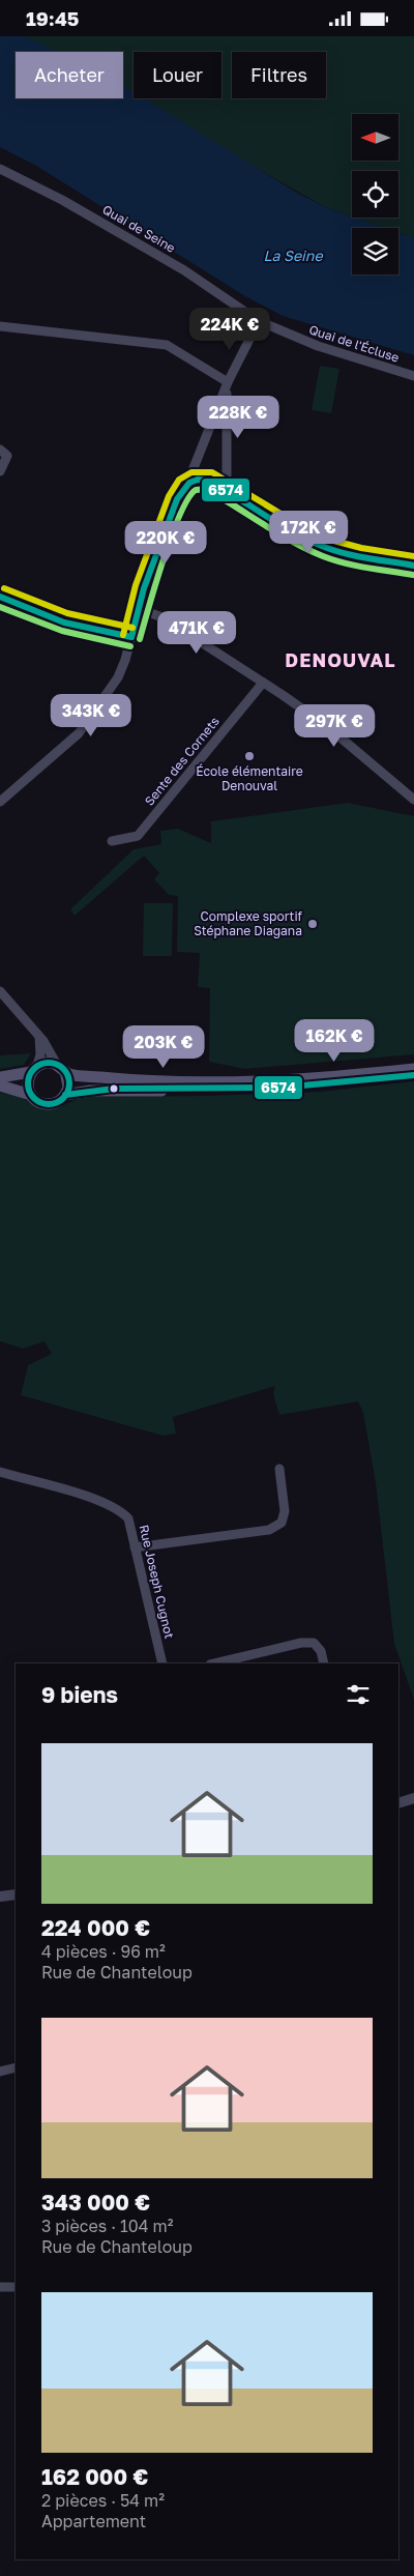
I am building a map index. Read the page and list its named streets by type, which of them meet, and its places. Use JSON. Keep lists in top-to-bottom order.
{
  "streets": {
    "street": [
      "Quai de Seine",
      "Quai de l'Écluse",
      "Sente des Cornets",
      "Rue Joseph Cugnot"
    ]
  },
  "crossings": [
    ["Quai de Seine", "Quai de l'Écluse"]
  ],
  "districts": ["DENOUVAL"],
  "water": ["La Seine"],
  "places": ["École élémentaire Denouval", "Complexe sportif Stéphane Diagana"],
  "lines": ["transit line 6574"],
  "north": "left",
  "page": {
    "status": "19:45",
    "chip": ["Acheter", "Louer", "Filtres"],
    "price": [
      "224K €",
      "228K €",
      "172K €",
      "220K €",
      "471K €",
      "343K €",
      "297K €",
      "162K €",
      "203K €"
    ],
    "heading": "9 biens",
    "list": [
      {
        "name": "224 000 €",
        "note": "4 pièces · 96 m² · Rue de Chanteloup"
      },
      {
        "name": "343 000 €",
        "note": "3 pièces · 104 m² · Rue de Chanteloup"
      },
      {
        "name": "162 000 €",
        "note": "2 pièces · 54 m² · Appartement"
      }
    ]
  }
}
